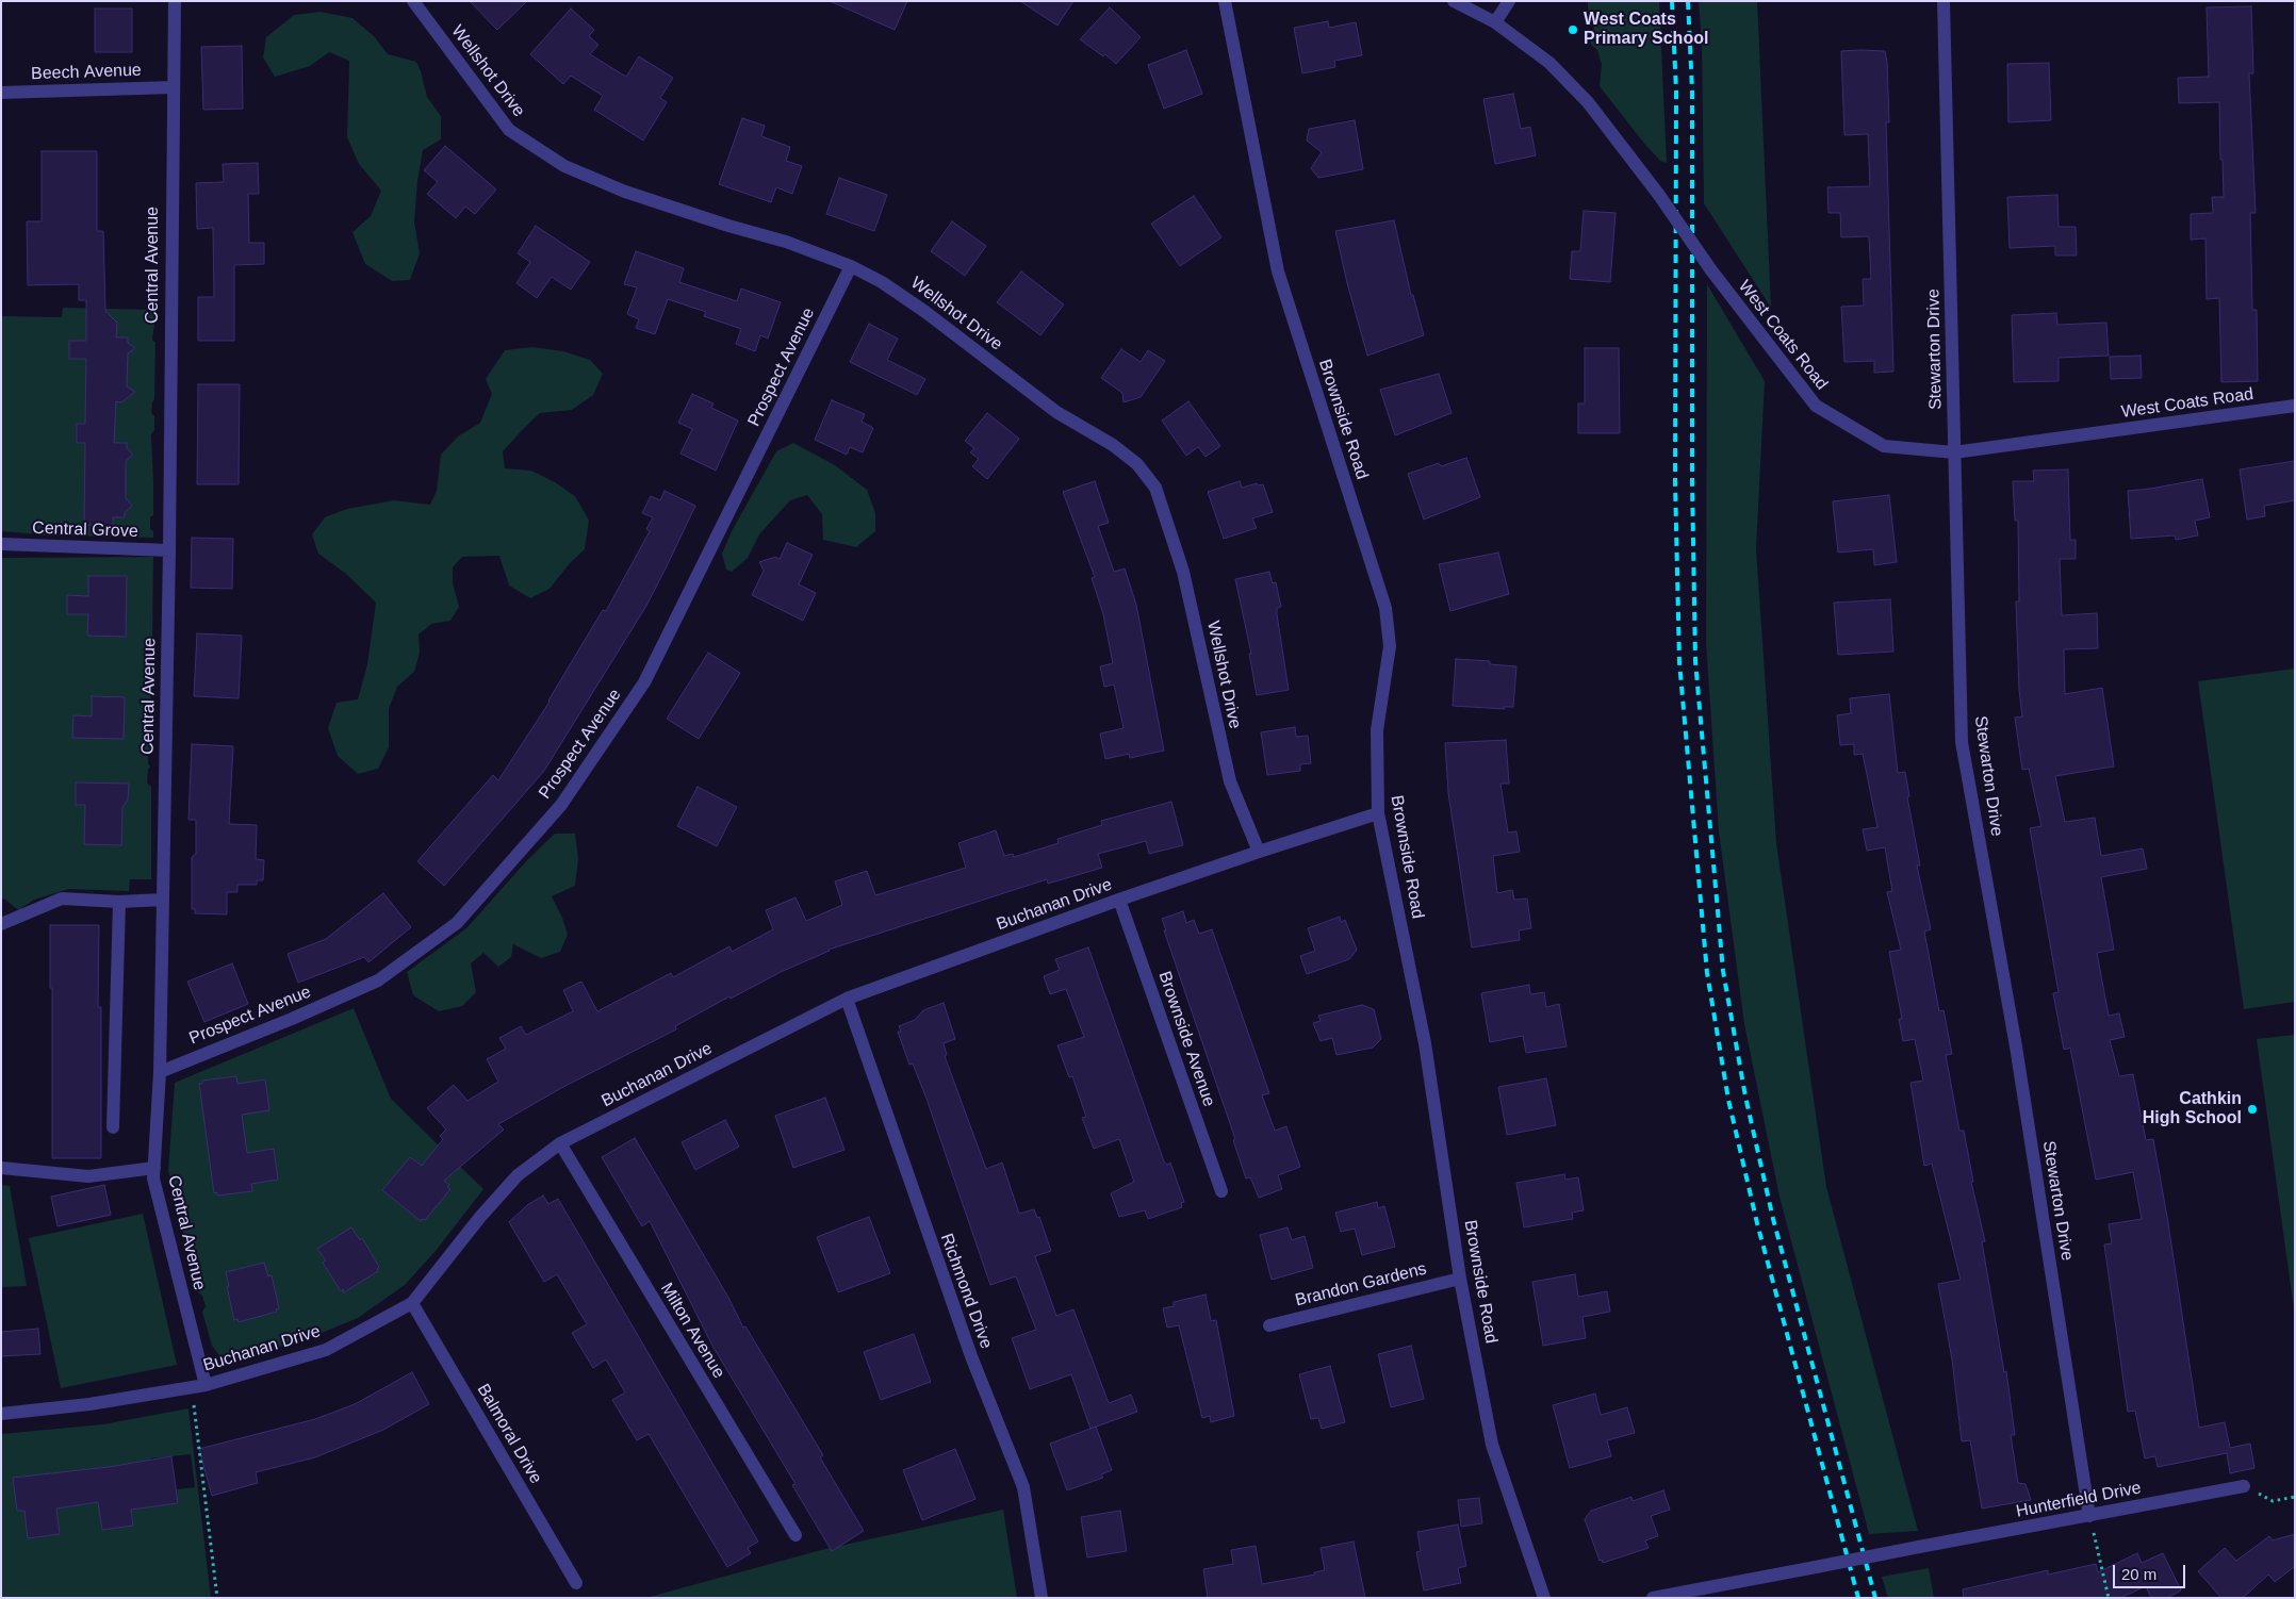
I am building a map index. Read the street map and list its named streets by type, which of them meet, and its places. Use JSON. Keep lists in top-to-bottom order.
{
  "streets": {
    "street": [
      "Wellshot Drive",
      "Beech Avenue",
      "Central Avenue",
      "West Coats Road",
      "Stewarton Drive",
      "Prospect Avenue",
      "Brownside Road",
      "Central Grove",
      "Buchanan Drive",
      "Brownside Avenue",
      "Brandon Gardens",
      "Richmond Drive",
      "Milton Avenue",
      "Balmoral Drive",
      "Hunterfield Drive"
    ]
  },
  "crossings": [
    ["Wellshot Drive", "Prospect Avenue"],
    ["Wellshot Drive", "Buchanan Drive"],
    ["Beech Avenue", "Central Avenue"],
    ["Central Avenue", "Prospect Avenue"],
    ["Central Avenue", "Central Grove"],
    ["Central Avenue", "Buchanan Drive"],
    ["West Coats Road", "Stewarton Drive"],
    ["Stewarton Drive", "Hunterfield Drive"],
    ["Brownside Road", "Buchanan Drive"],
    ["Brownside Road", "Brandon Gardens"],
    ["Buchanan Drive", "Brownside Avenue"],
    ["Buchanan Drive", "Richmond Drive"],
    ["Buchanan Drive", "Milton Avenue"],
    ["Buchanan Drive", "Balmoral Drive"]
  ],
  "places": ["West Coats Primary School", "Cathkin High School"],
  "scale_bar": "20 m"
}
